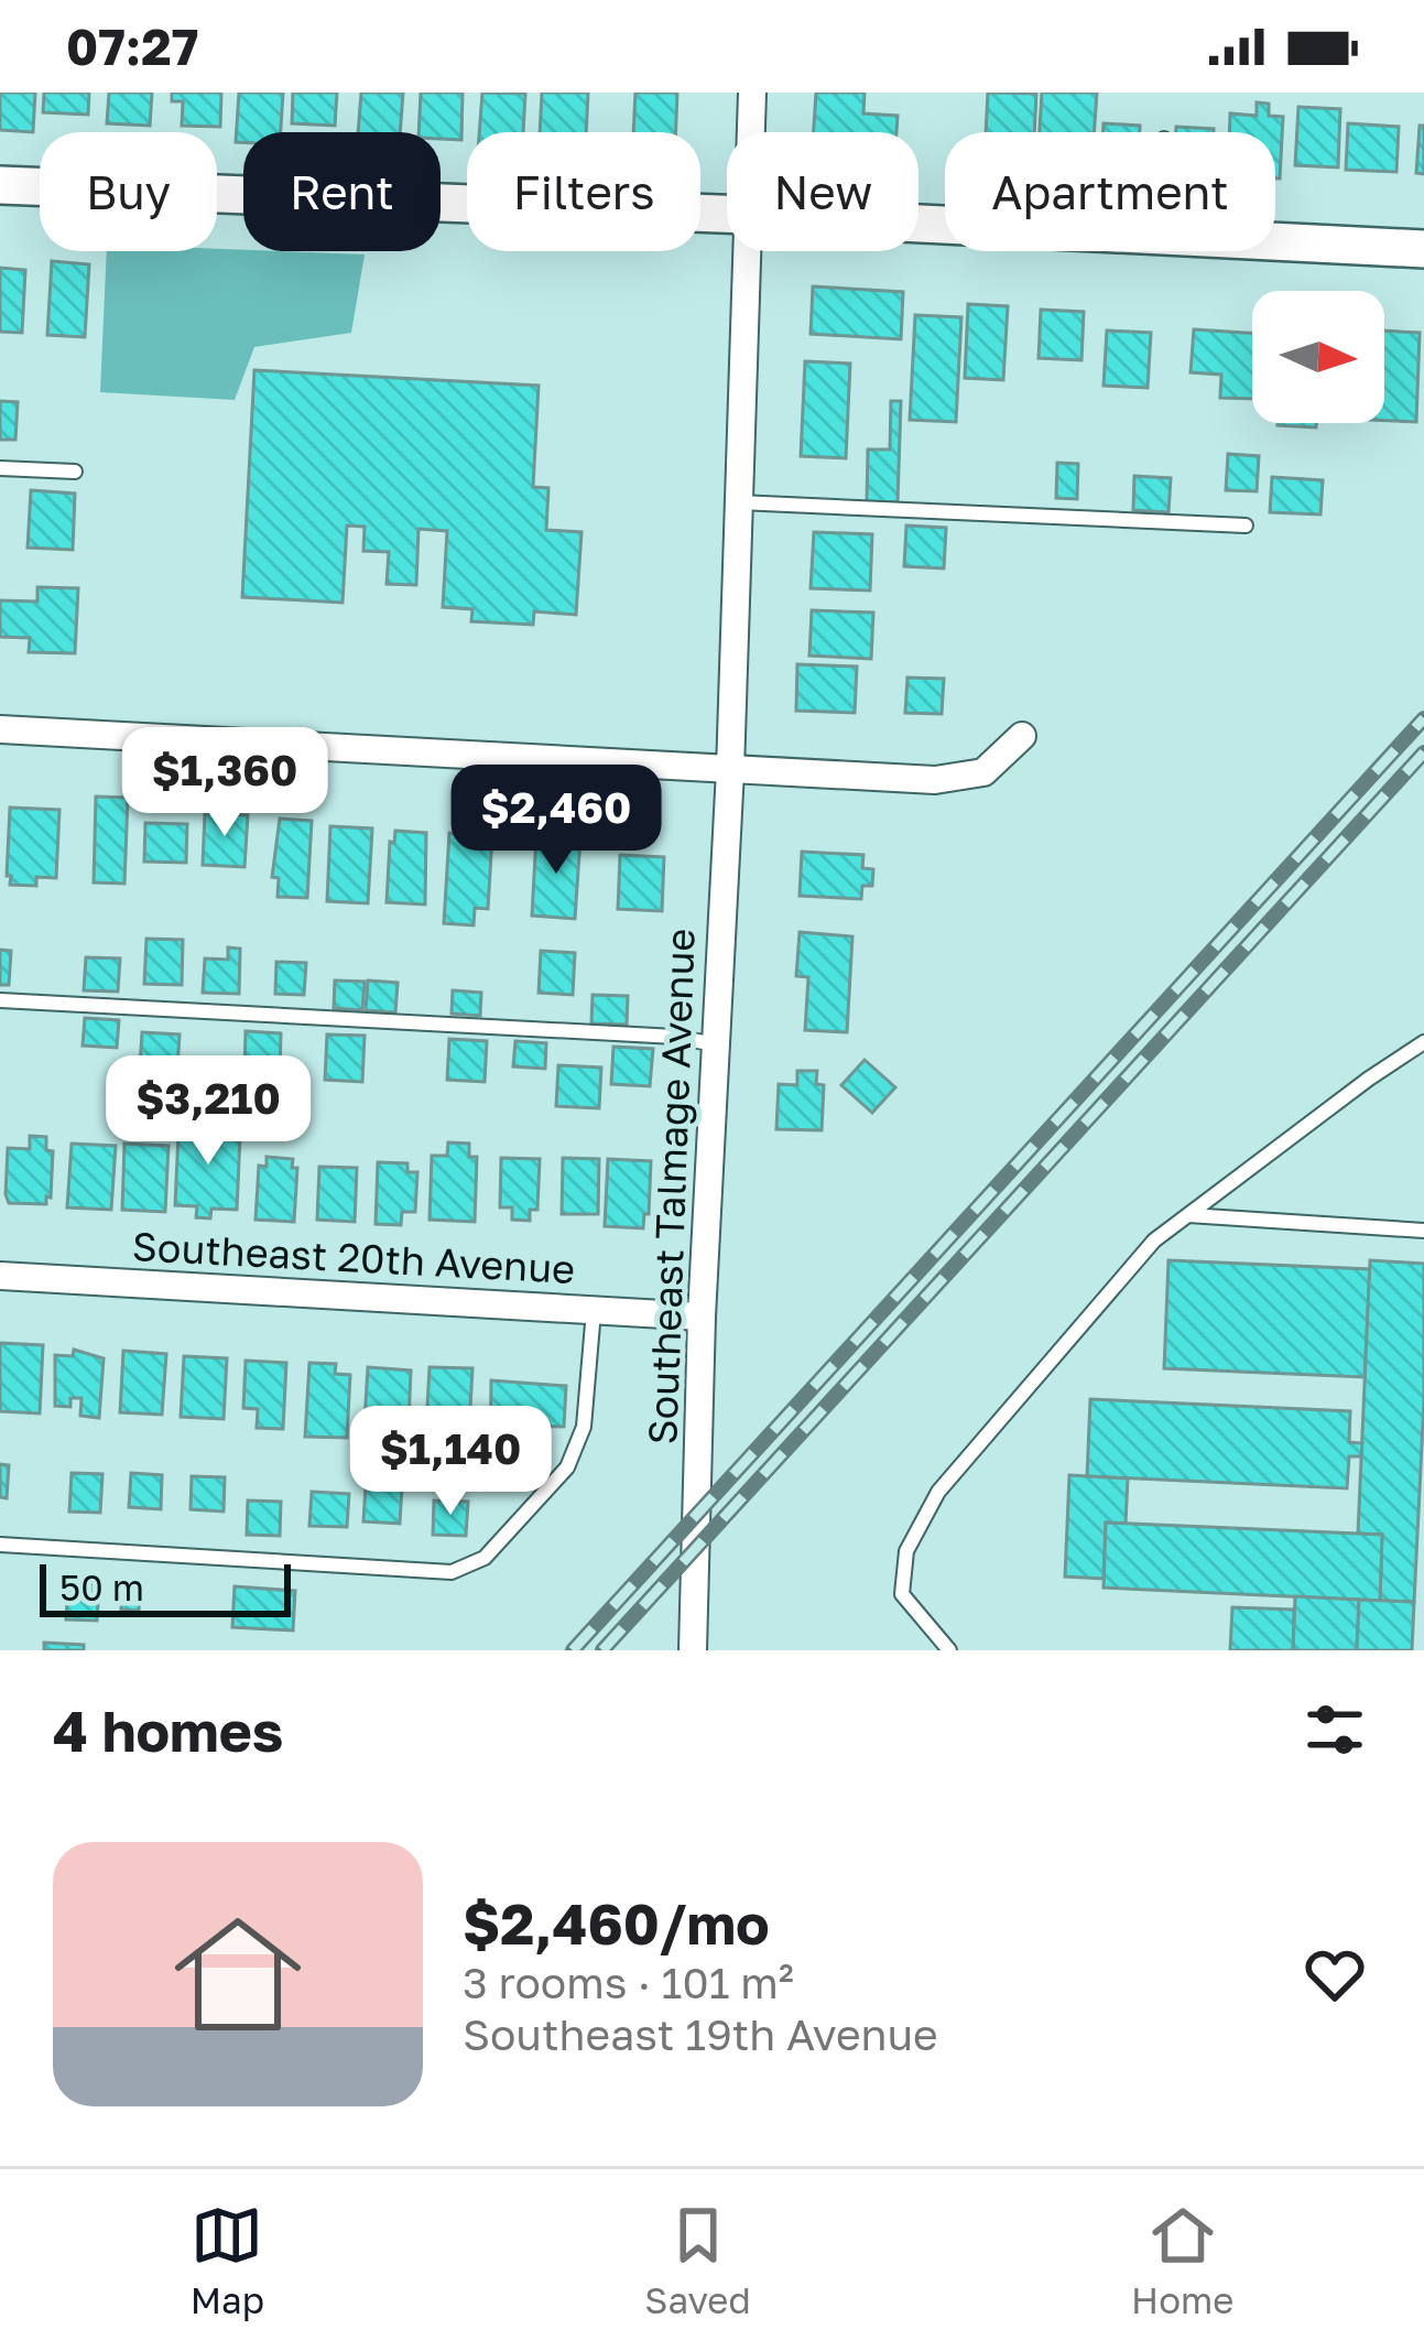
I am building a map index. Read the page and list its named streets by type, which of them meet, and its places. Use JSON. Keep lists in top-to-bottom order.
{
  "streets": {
    "street": ["Southeast Talmage Avenue", "Southeast 20th Avenue"]
  },
  "crossings": [
    ["Southeast Talmage Avenue", "Southeast 20th Avenue"]
  ],
  "scale_bar": "50 m",
  "north": "right",
  "page": {
    "status": "07:27",
    "chip": [
      "Buy",
      "Rent",
      "Filters",
      "New",
      "Apartment"
    ],
    "price": [
      "$1,360",
      "$2,460",
      "$3,210",
      "$1,140"
    ],
    "scale": "50 m",
    "heading": "4 homes",
    "list": [
      {
        "name": "$2,460/mo",
        "note": "3 rooms · 101 m² · Southeast 19th Avenue"
      }
    ],
    "tabs": ["Map", "Saved", "Home"]
  }
}
